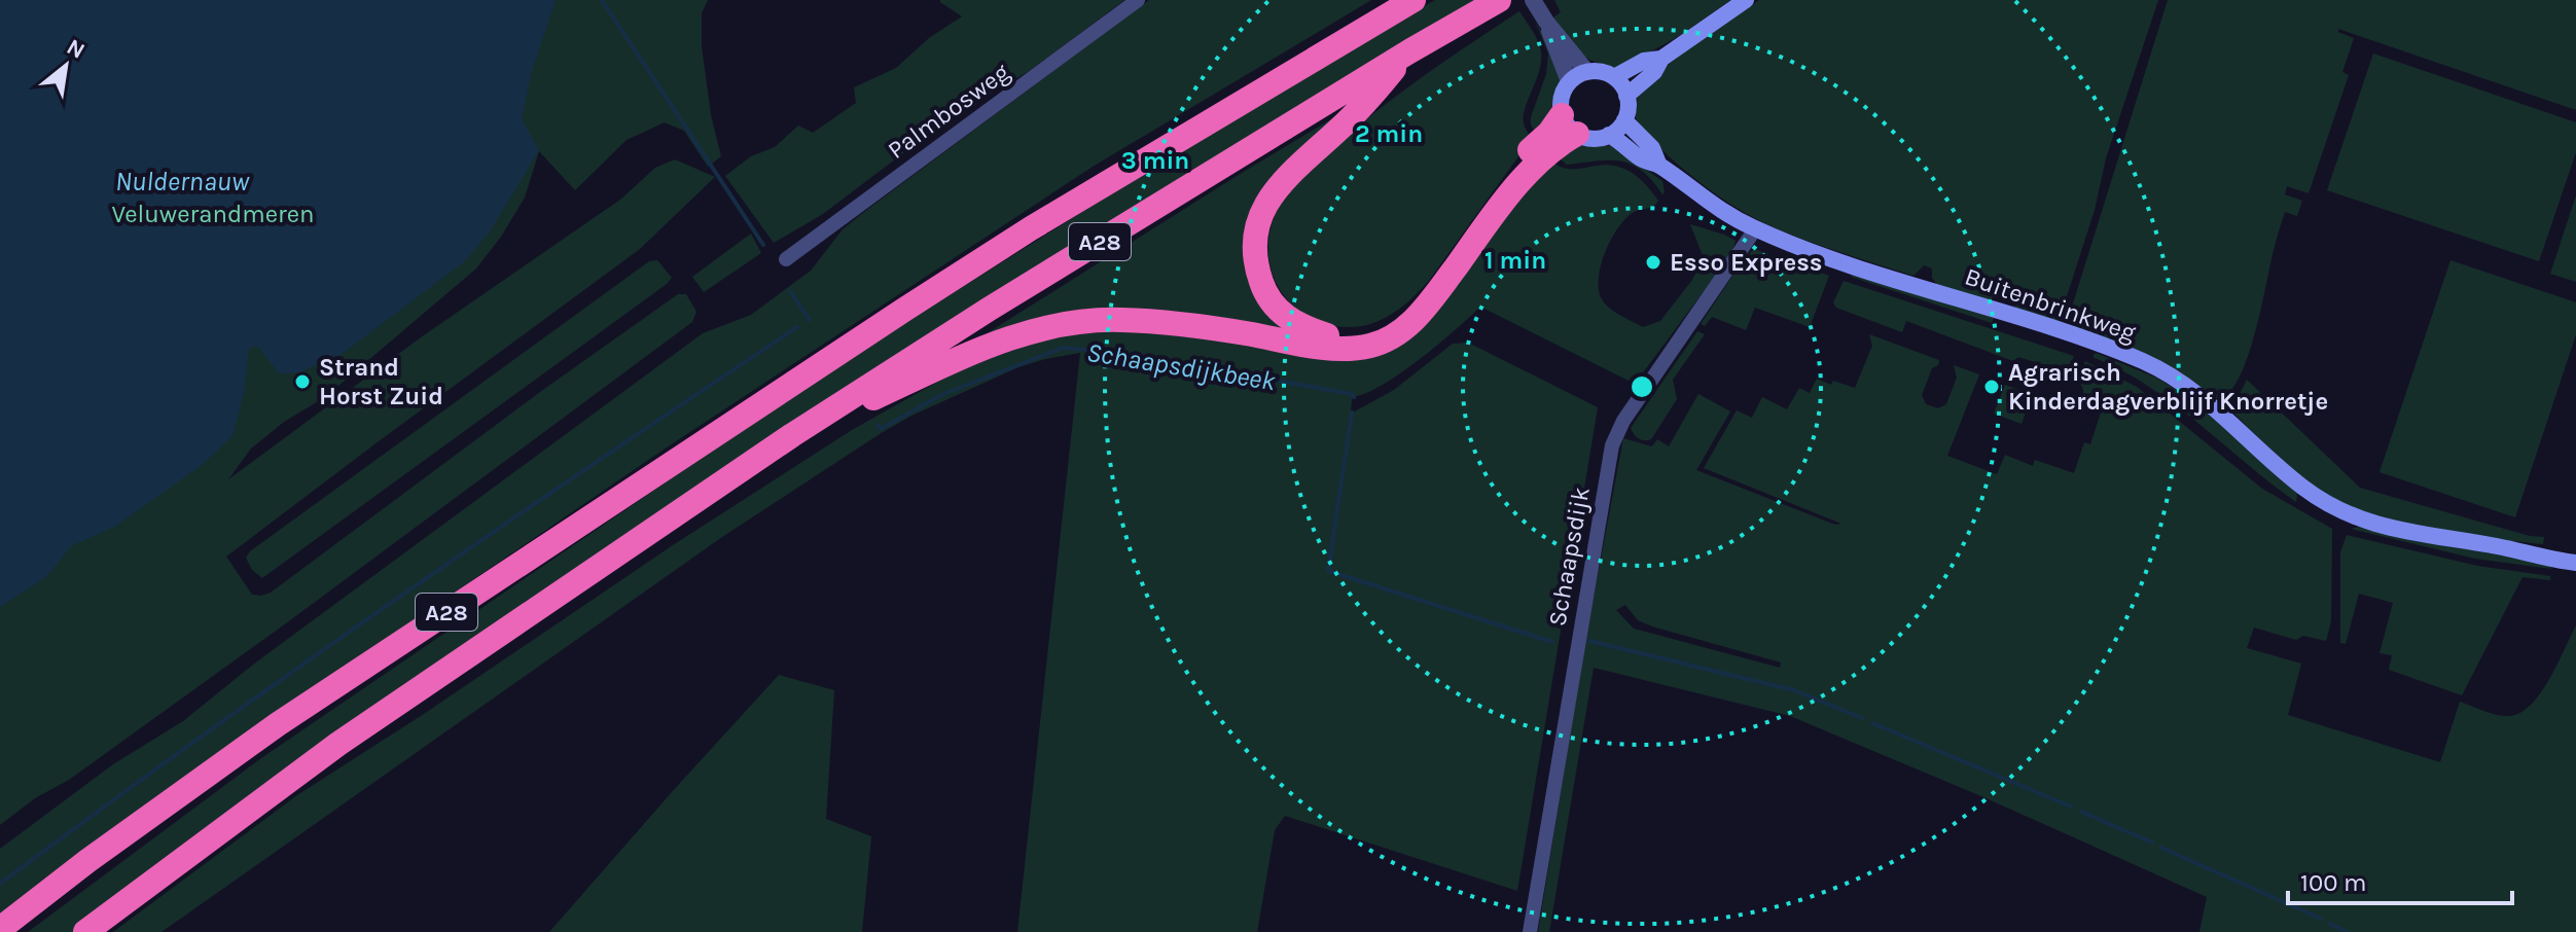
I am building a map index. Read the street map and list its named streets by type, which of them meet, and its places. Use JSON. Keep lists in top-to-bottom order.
{
  "streets": {
    "highway": ["A28"],
    "main road": ["Buitenbrinkweg"],
    "street": ["Palmbosweg", "Schaapsdijk"]
  },
  "crossings": [
    ["A28", "Buitenbrinkweg"],
    ["Buitenbrinkweg", "Schaapsdijk"]
  ],
  "water": ["Nuldernauw", "Schaapsdijkbeek"],
  "parks": ["Veluwerandmeren"],
  "places": ["Esso Express", "Strand Horst Zuid", "Agrarisch Kinderdagverblijf Knorretje"],
  "scale_bar": "100 m",
  "north": "top right",
  "rings": ["2 min", "3 min", "1 min"]
}
